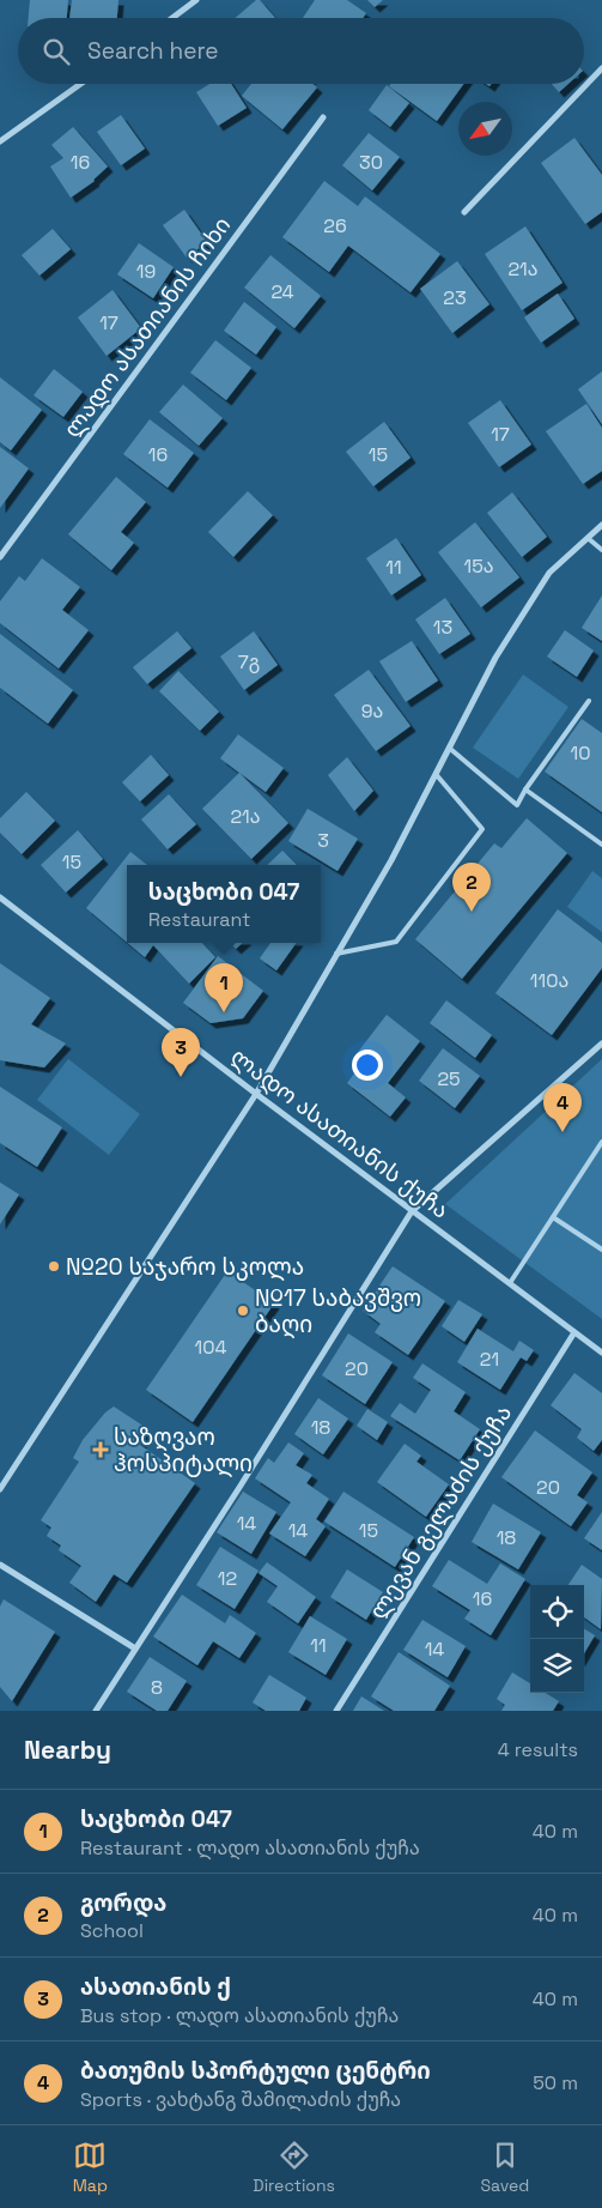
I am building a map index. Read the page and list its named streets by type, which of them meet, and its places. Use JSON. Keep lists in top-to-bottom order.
{
  "streets": {
    "street": ["ლადო ასათიანის ჩიხი", "ლადო ასათიანის ქუჩა", "ლევან გელაძის ქუჩა"]
  },
  "crossings": [
    ["ლადო ასათიანის ქუჩა", "ლევან გელაძის ქუჩა"]
  ],
  "places": {
    "other": ["№20 საჯარო სკოლა", "№17 საბავშვო ბაღი"],
    "health": ["საზღვაო ჰოსპიტალი"]
  },
  "house_numbers": [
    "16",
    "30",
    "26",
    "21ა",
    "19",
    "24",
    "23",
    "17",
    "17",
    "16",
    "15",
    "15ა",
    "11",
    "13",
    "7გ",
    "9ა",
    "10",
    "21ა",
    "3",
    "15",
    "110ა",
    "25",
    "104",
    "21",
    "20",
    "18",
    "20",
    "14",
    "14",
    "15",
    "18",
    "12",
    "16",
    "11",
    "14",
    "8"
  ],
  "north": "bottom left",
  "page": {
    "search": "Search here",
    "pins": [
      "2",
      "1",
      "3",
      "4"
    ],
    "popup": ["საცხობი 047", "Restaurant"],
    "heading": ["Nearby", "4 results"],
    "list": [
      {
        "mark": "1",
        "name": "საცხობი 047",
        "note": "Restaurant · ლადო ასათიანის ქუჩა",
        "value": "40 m"
      },
      {
        "mark": "2",
        "name": "გორდა",
        "note": "School",
        "value": "40 m"
      },
      {
        "mark": "3",
        "name": "ასათიანის ქ",
        "note": "Bus stop · ლადო ასათიანის ქუჩა",
        "value": "40 m"
      },
      {
        "mark": "4",
        "name": "ბათუმის სპორტული ცენტრი",
        "note": "Sports · ვახტანგ შამილაძის ქუჩა",
        "value": "50 m"
      }
    ],
    "nav": ["Map", "Directions", "Saved"]
  }
}
